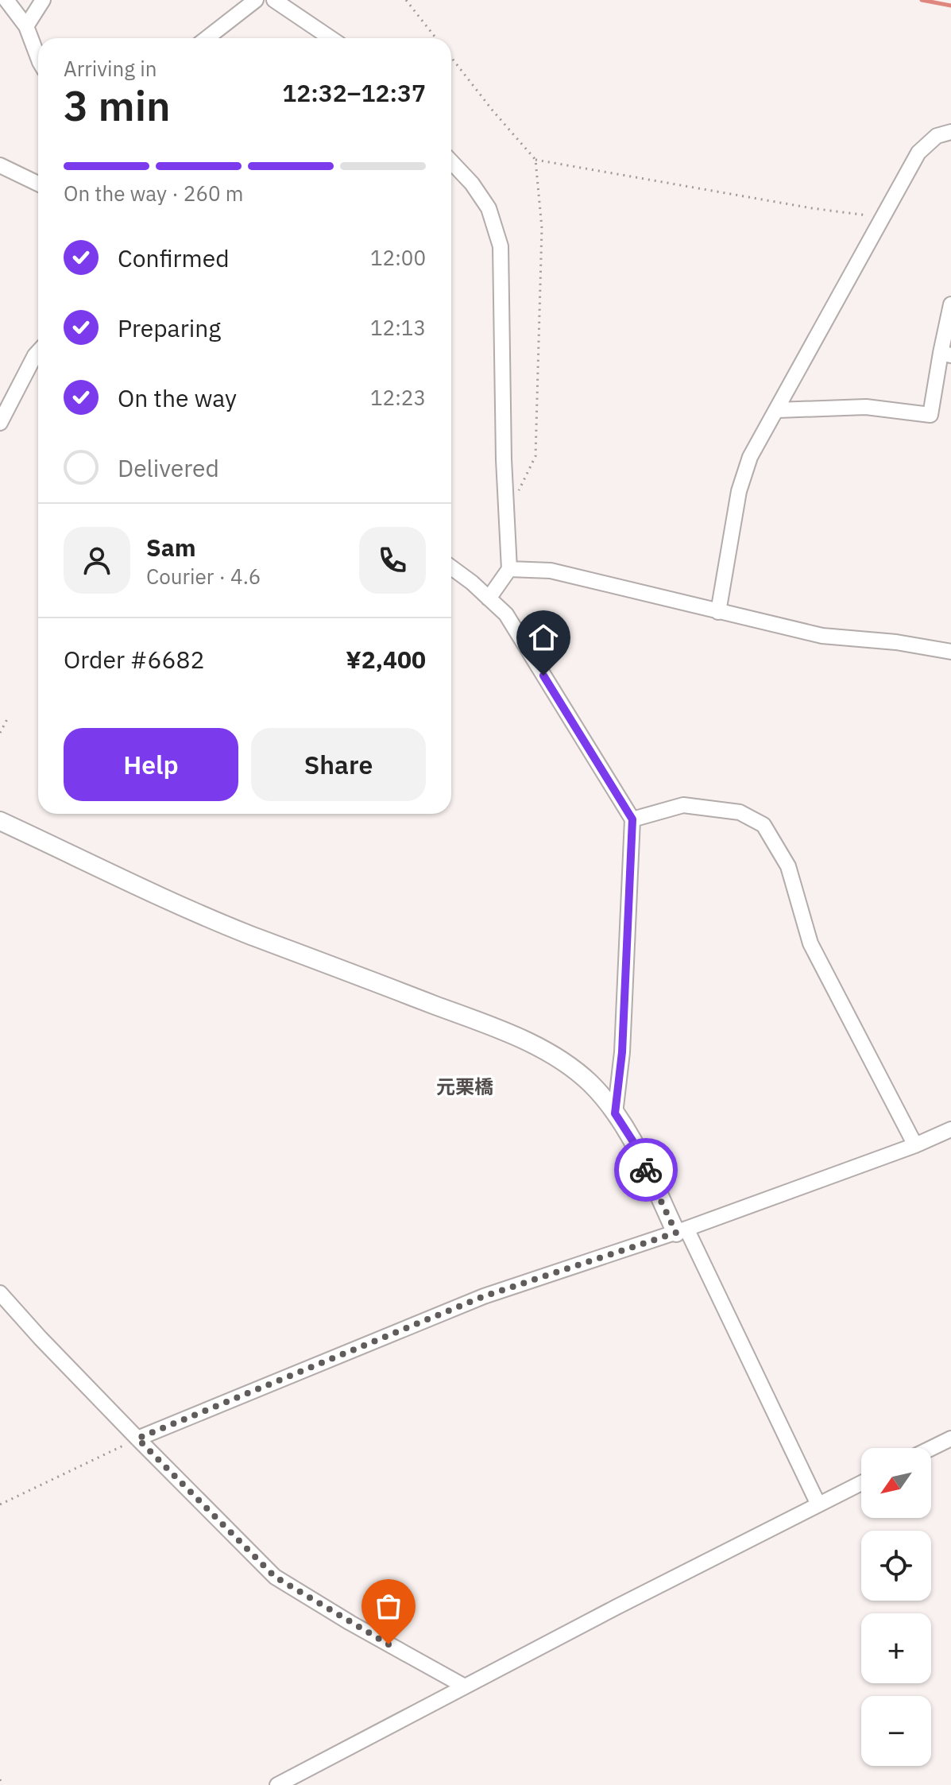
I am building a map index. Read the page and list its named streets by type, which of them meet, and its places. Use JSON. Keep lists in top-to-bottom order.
{
  "districts": ["元栗橋"],
  "north": "bottom left",
  "page": {
    "heading": ["3 min", "Arriving in", "12:32–12:37"],
    "panel": [
      "Sam",
      "Courier · 4.6",
      "Order #6682",
      "¥2,400"
    ],
    "bar": "On the way · 260 m",
    "list": [
      ["Confirmed", "12:00"],
      ["Preparing", "12:13"],
      ["On the way", "12:23"],
      "Delivered"
    ],
    "buttons": ["Help", "Share"],
    "map_buttons": ["+", "−"]
  }
}
